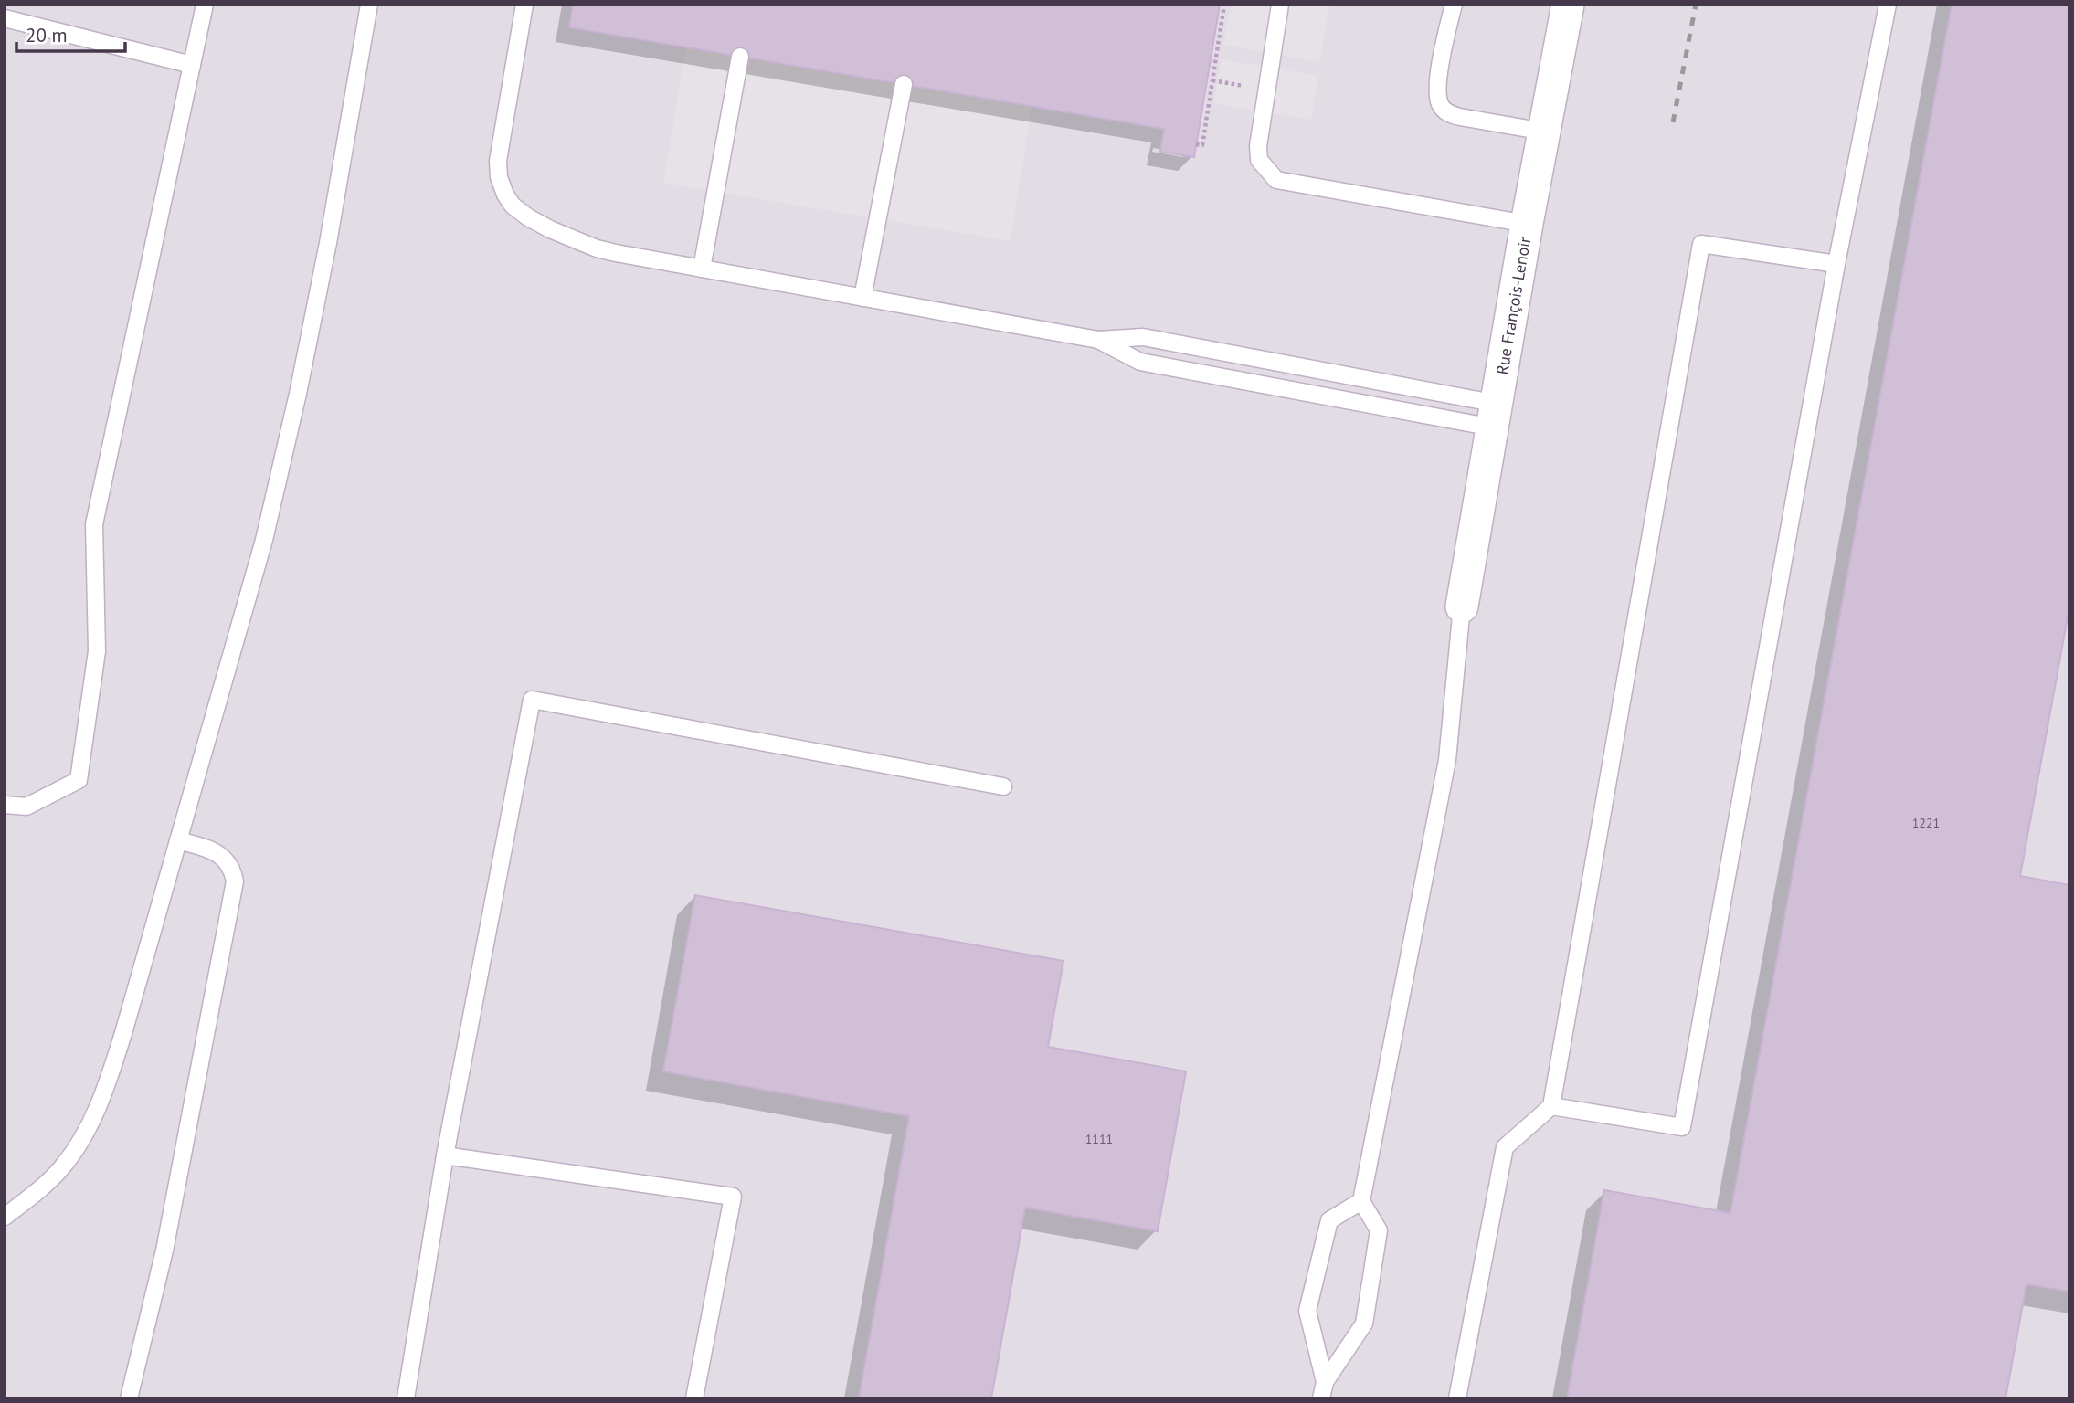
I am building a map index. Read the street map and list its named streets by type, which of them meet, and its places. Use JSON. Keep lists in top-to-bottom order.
{
  "streets": {
    "street": ["Rue François-Lenoir"]
  },
  "house_numbers": ["1221", "1111"],
  "scale_bar": "20 m"
}
